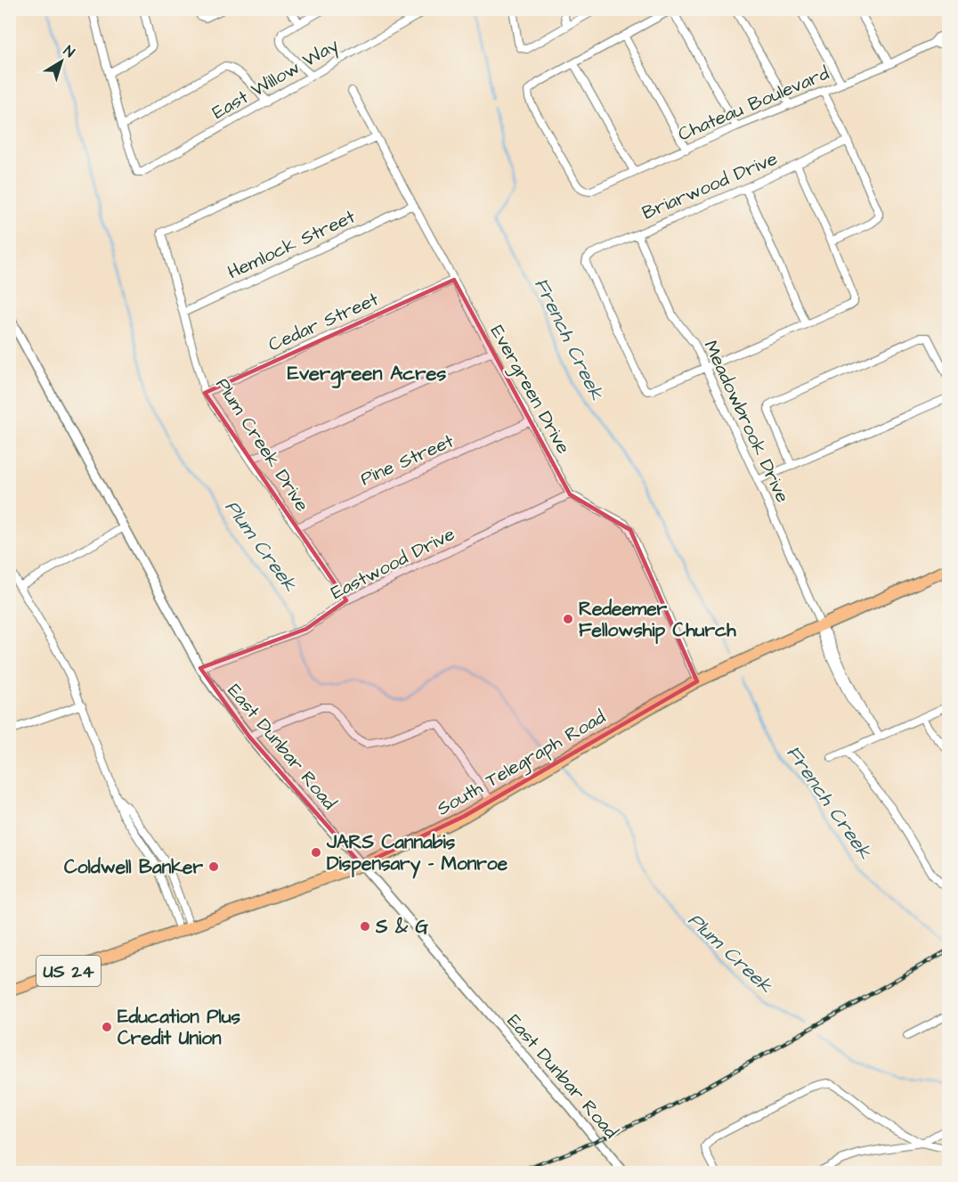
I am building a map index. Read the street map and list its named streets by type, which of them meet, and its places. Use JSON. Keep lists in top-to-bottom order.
{
  "streets": {
    "main road": ["South Telegraph Road", "US 24"],
    "street": [
      "East Willow Way",
      "Chateau Boulevard",
      "Briarwood Drive",
      "Hemlock Street",
      "Cedar Street",
      "Evergreen Drive",
      "Meadowbrook Drive",
      "Plum Creek Drive",
      "Pine Street",
      "Eastwood Drive",
      "East Dunbar Road"
    ]
  },
  "crossings": [
    ["Briarwood Drive", "Meadowbrook Drive"],
    ["Hemlock Street", "Evergreen Drive"],
    ["Hemlock Street", "Plum Creek Drive"],
    ["Cedar Street", "Evergreen Drive"],
    ["Cedar Street", "Plum Creek Drive"],
    ["Evergreen Drive", "Plum Creek Drive"],
    ["Evergreen Drive", "Pine Street"],
    ["Evergreen Drive", "Eastwood Drive"],
    ["Meadowbrook Drive", "South Telegraph Road"],
    ["Plum Creek Drive", "Pine Street"],
    ["Plum Creek Drive", "Eastwood Drive"],
    ["Eastwood Drive", "East Dunbar Road"],
    ["East Dunbar Road", "South Telegraph Road"]
  ],
  "districts": ["Evergreen Acres"],
  "water": ["French Creek", "Plum Creek"],
  "places": [
    "Redeemer Fellowship Church",
    "JARS Cannabis Dispensary - Monroe",
    "Coldwell Banker",
    "S & G",
    "Education Plus Credit Union"
  ],
  "north": "top right"
}
